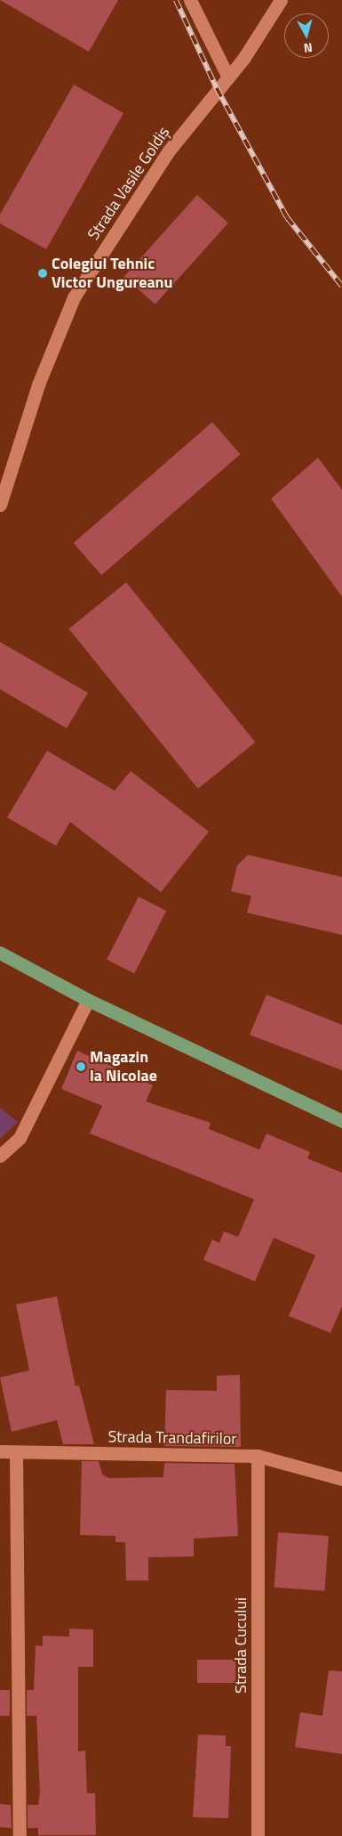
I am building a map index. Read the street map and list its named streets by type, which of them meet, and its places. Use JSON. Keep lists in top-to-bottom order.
{
  "streets": {
    "street": ["Strada Vasile Goldiș", "Strada Trandafirilor", "Strada Cucului"]
  },
  "crossings": [
    ["Strada Trandafirilor", "Strada Cucului"]
  ],
  "places": ["Colegiul Tehnic Victor Ungureanu", "Magazin la Nicolae"],
  "north": "bottom"
}
